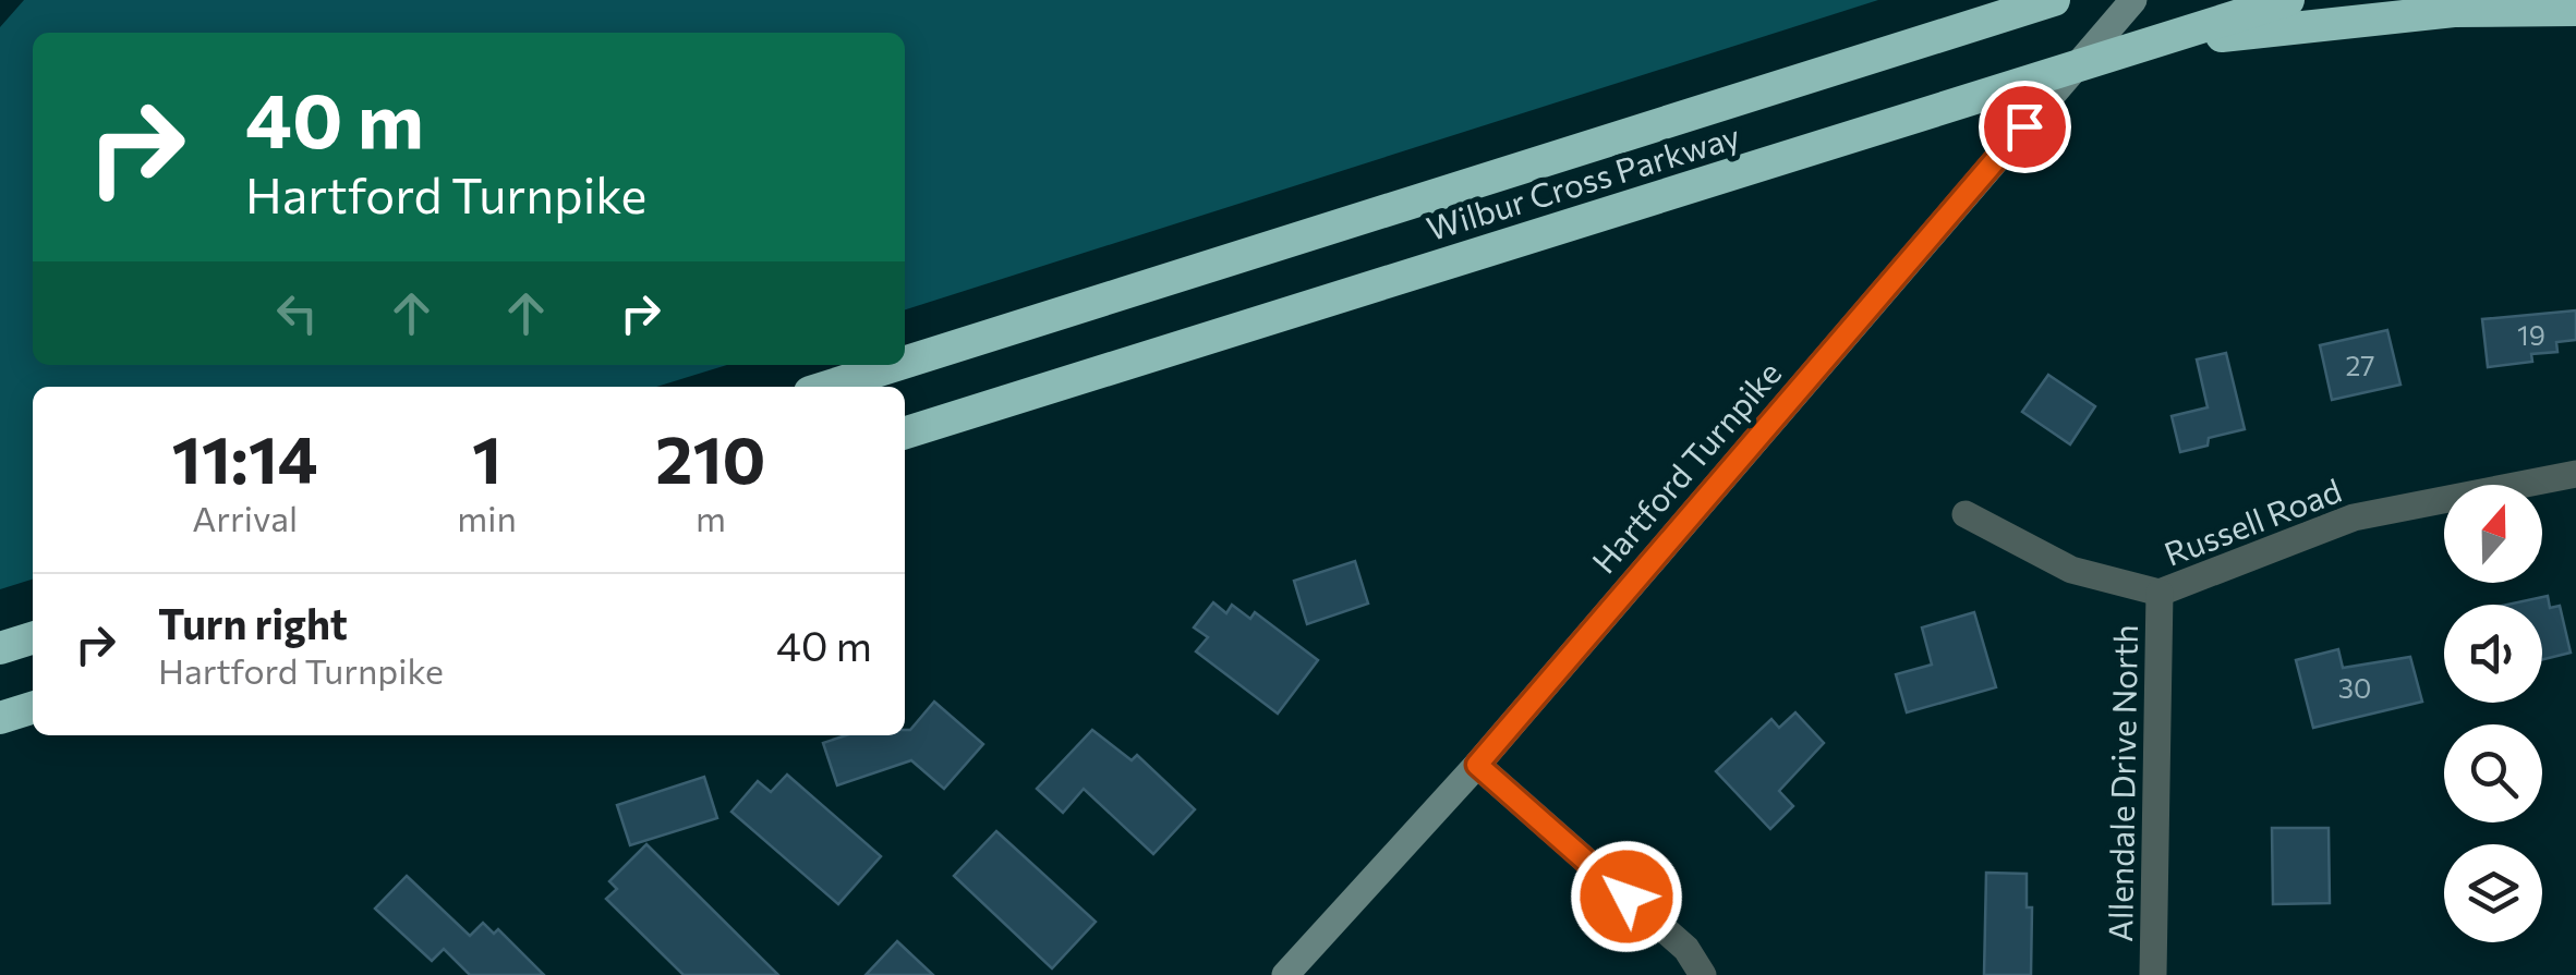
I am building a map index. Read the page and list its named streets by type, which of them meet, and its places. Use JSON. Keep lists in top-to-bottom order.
{
  "streets": {
    "highway": ["Wilbur Cross Parkway"],
    "main road": ["Hartford Turnpike"],
    "street": ["Russell Road", "Allendale Drive North"]
  },
  "crossings": [
    ["Russell Road", "Allendale Drive North"]
  ],
  "house_numbers": ["19", "27", "30"],
  "north": "top",
  "page": {
    "turn": ["40 m", "Hartford Turnpike"],
    "eta": [
      "11:14",
      "Arrival",
      "1",
      "min",
      "210",
      "m"
    ],
    "list": [
      {
        "name": "Turn right",
        "note": "Hartford Turnpike",
        "value": "40 m"
      }
    ]
  }
}
